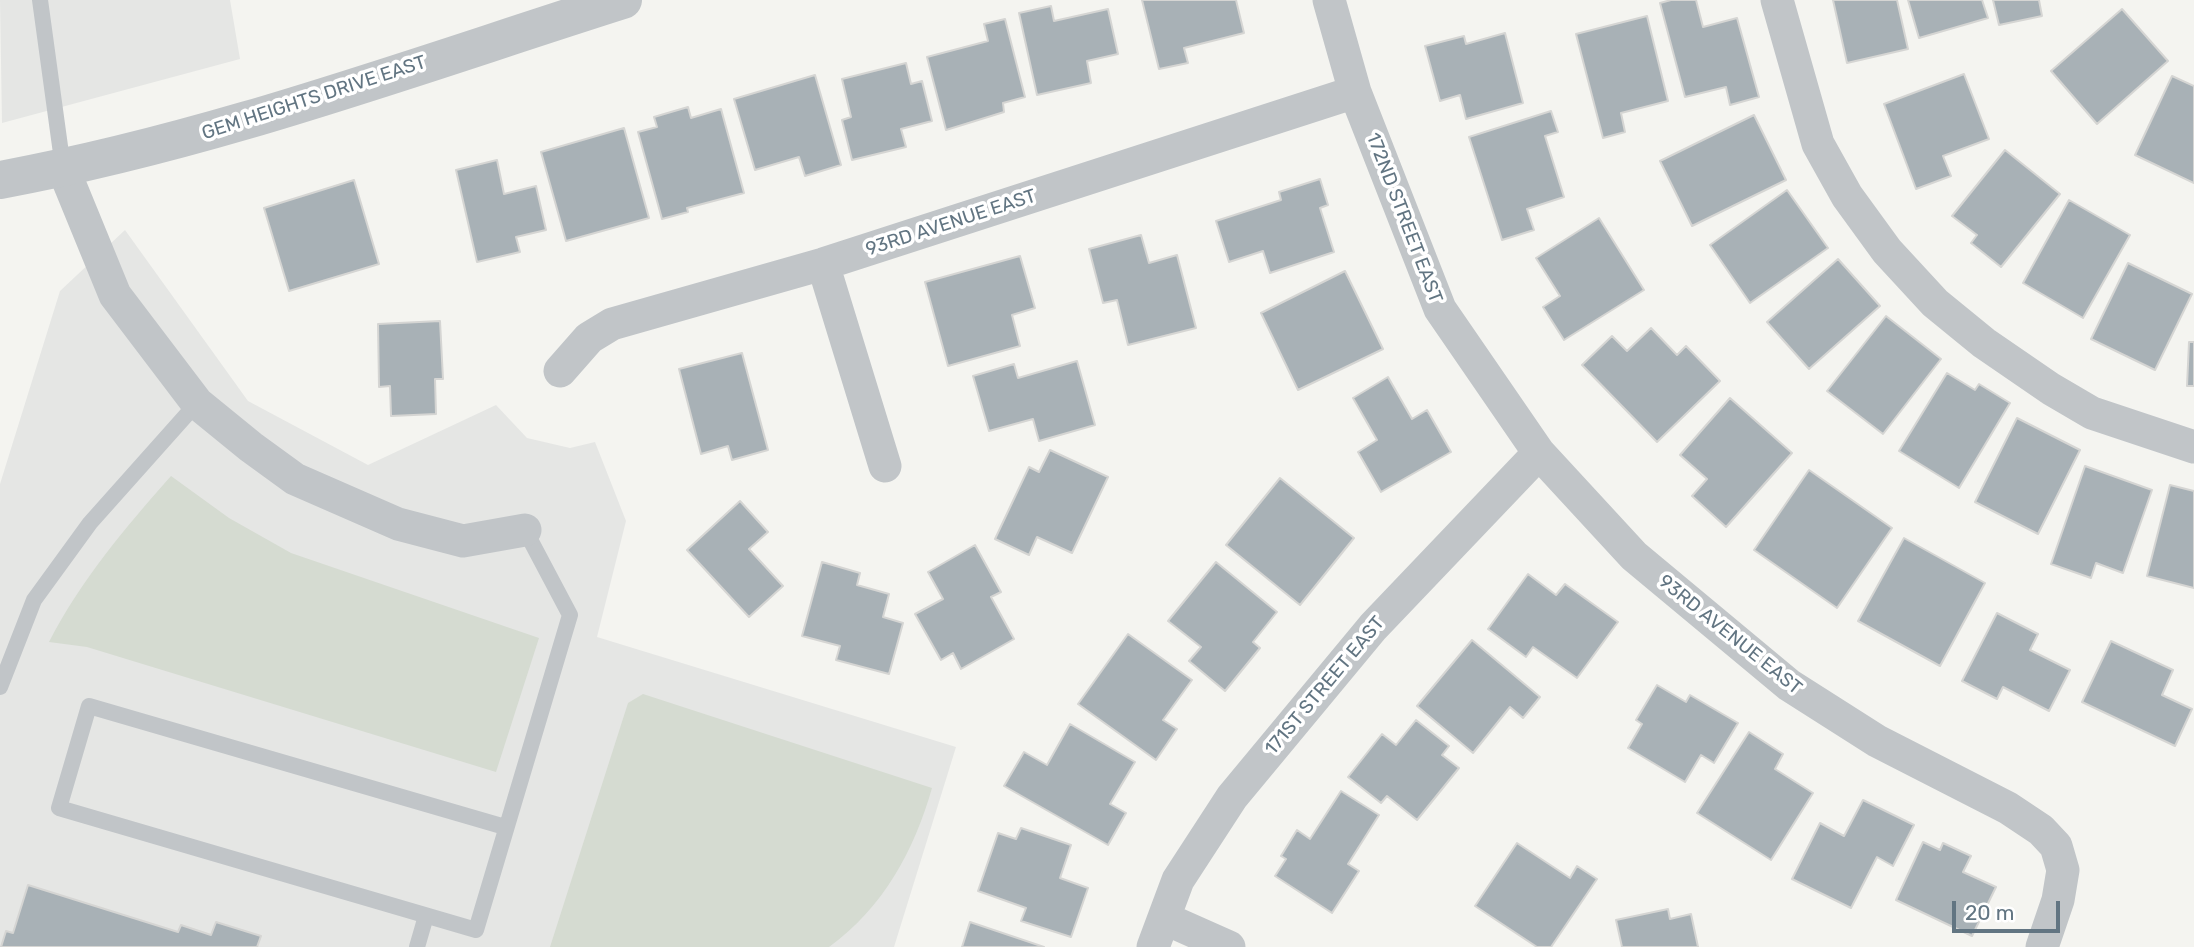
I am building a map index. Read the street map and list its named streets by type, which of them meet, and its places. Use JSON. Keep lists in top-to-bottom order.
{
  "streets": {
    "street": [
      "GEM HEIGHTS DRIVE EAST",
      "172ND STREET EAST",
      "93RD AVENUE EAST",
      "171ST STREET EAST"
    ]
  },
  "crossings": [
    ["172ND STREET EAST", "93RD AVENUE EAST"],
    ["172ND STREET EAST", "171ST STREET EAST"],
    ["93RD AVENUE EAST", "171ST STREET EAST"]
  ],
  "scale_bar": "20 m"
}
